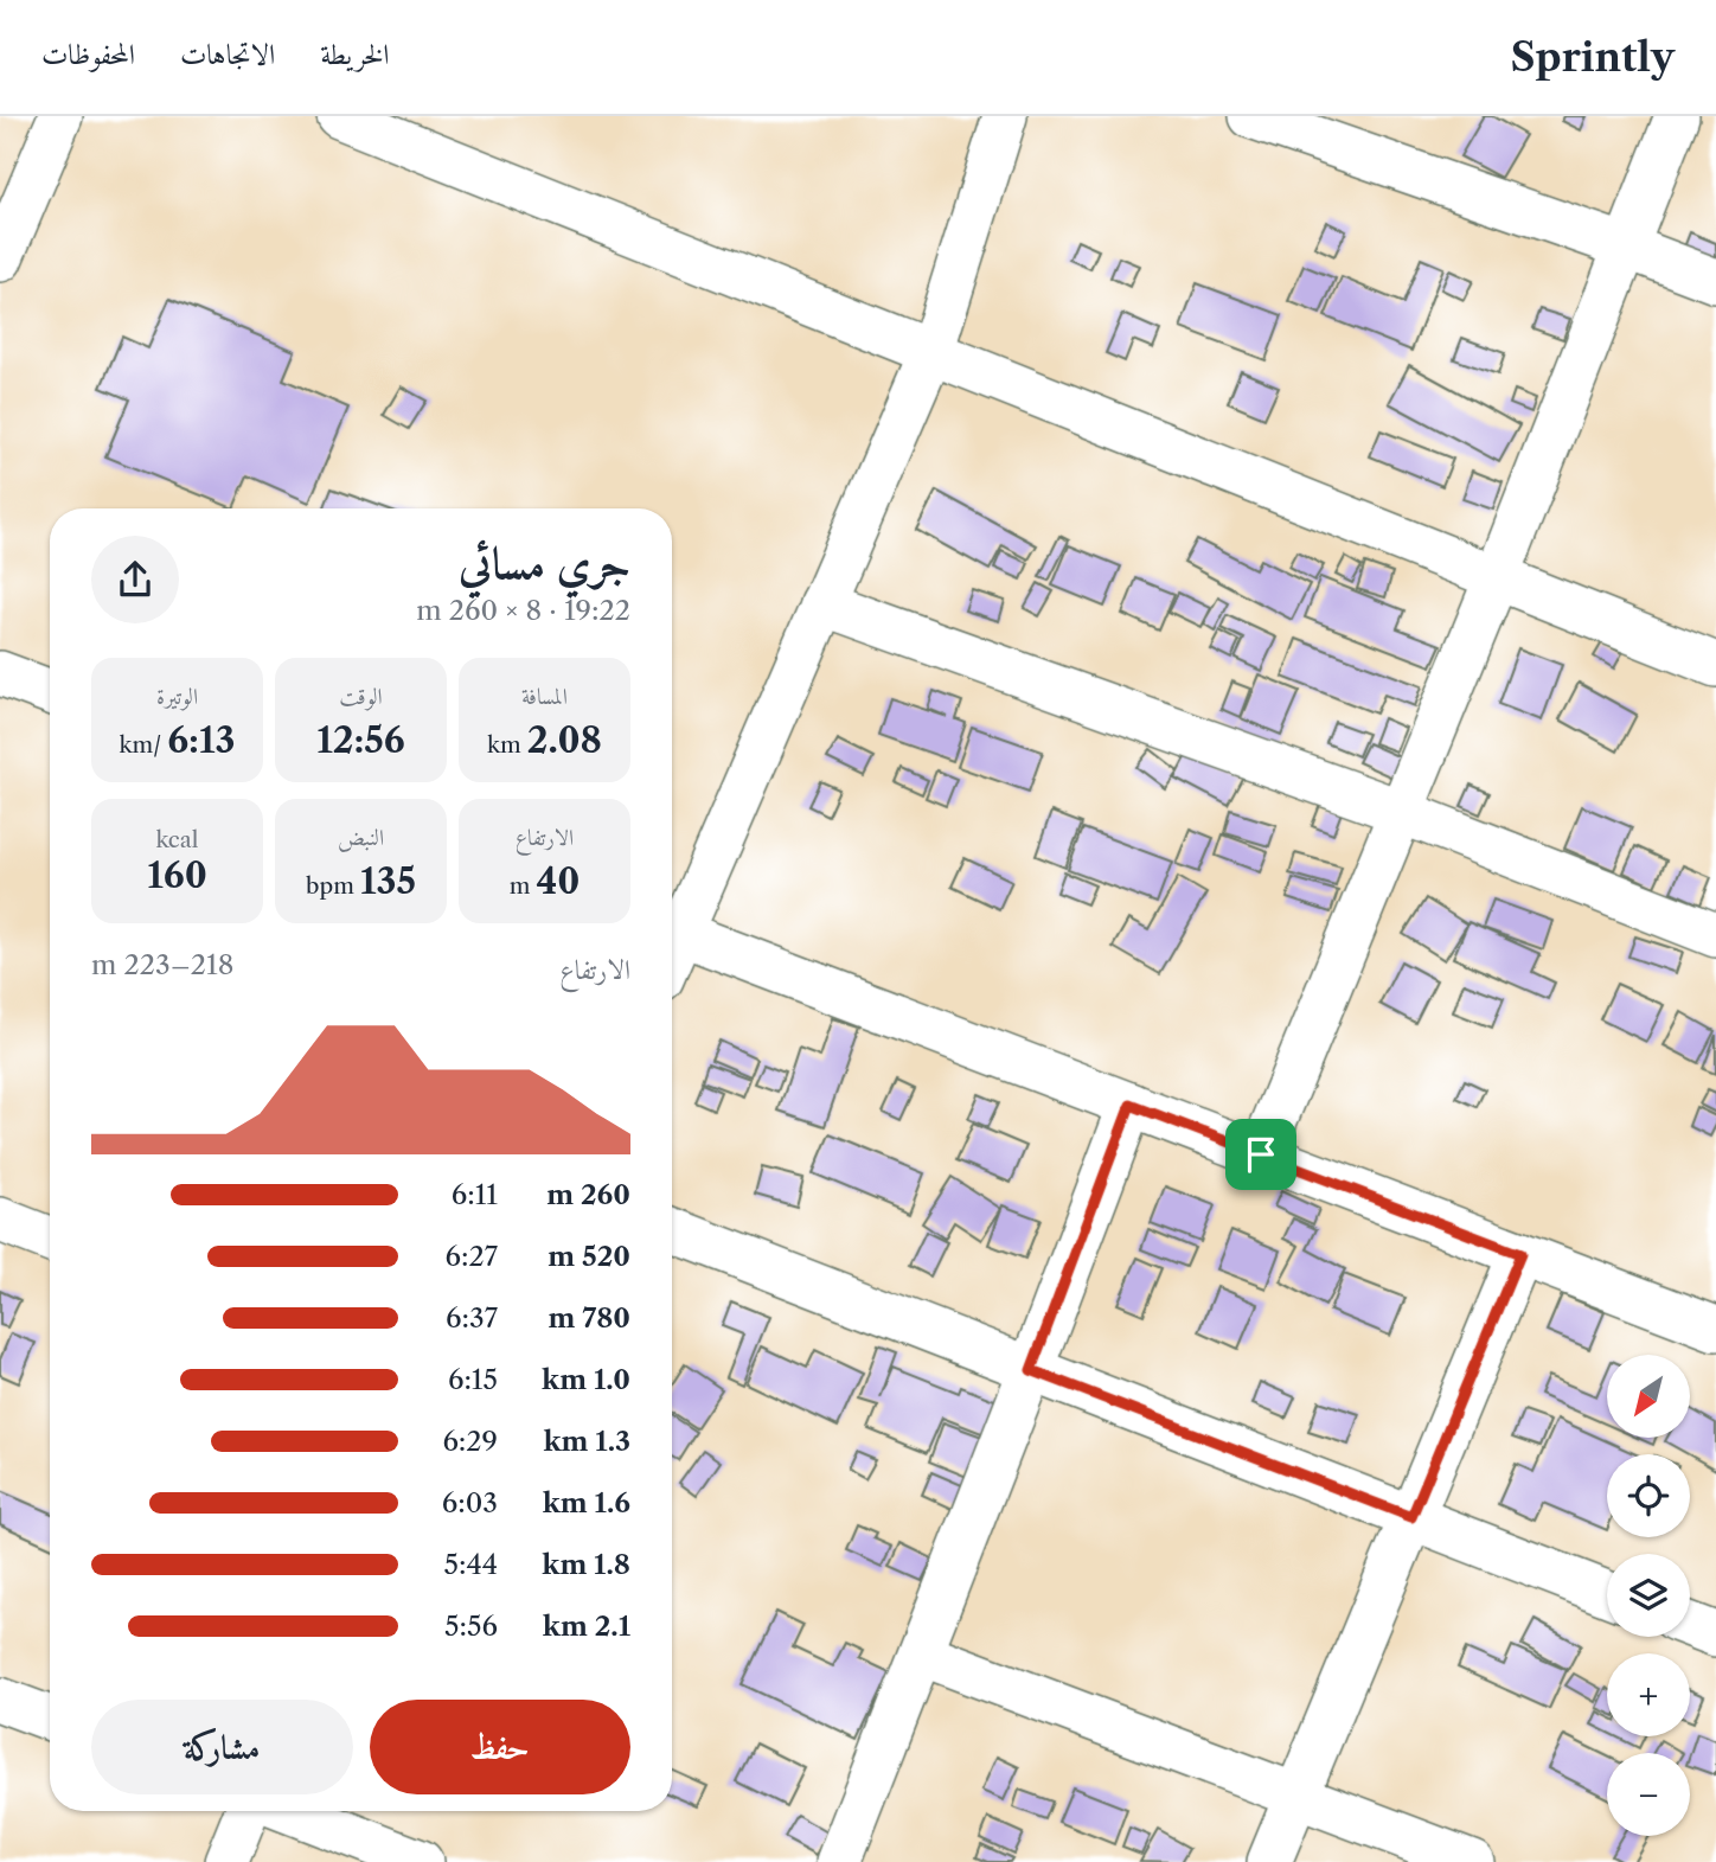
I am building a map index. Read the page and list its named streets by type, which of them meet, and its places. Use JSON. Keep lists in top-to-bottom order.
{
  "north": "bottom left",
  "page": {
    "header": "Sprintly",
    "nav": ["الخريطة", "الاتجاهات", "المحفوظات"],
    "heading": ["جري مسائي", "19:22 · 8 × 260 m"],
    "stats": [
      ["المسافة", "2.08 km"],
      ["الوقت", "12:56"],
      ["الوتيرة", "6:13 /km"],
      ["الارتفاع", "40 m"],
      ["النبض", "135 bpm"],
      ["kcal", "160"]
    ],
    "chart": ["الارتفاع", "218–223 m"],
    "list": [
      {
        "name": "260 m",
        "note": "6:11"
      },
      {
        "name": "520 m",
        "note": "6:27"
      },
      {
        "name": "780 m",
        "note": "6:37"
      },
      {
        "name": "1.0 km",
        "note": "6:15"
      },
      {
        "name": "1.3 km",
        "note": "6:29"
      },
      {
        "name": "1.6 km",
        "note": "6:03"
      },
      {
        "name": "1.8 km",
        "note": "5:44"
      },
      {
        "name": "2.1 km",
        "note": "5:56"
      }
    ],
    "map_buttons": ["+", "−"],
    "buttons": ["حفظ", "مشاركة"]
  }
}
